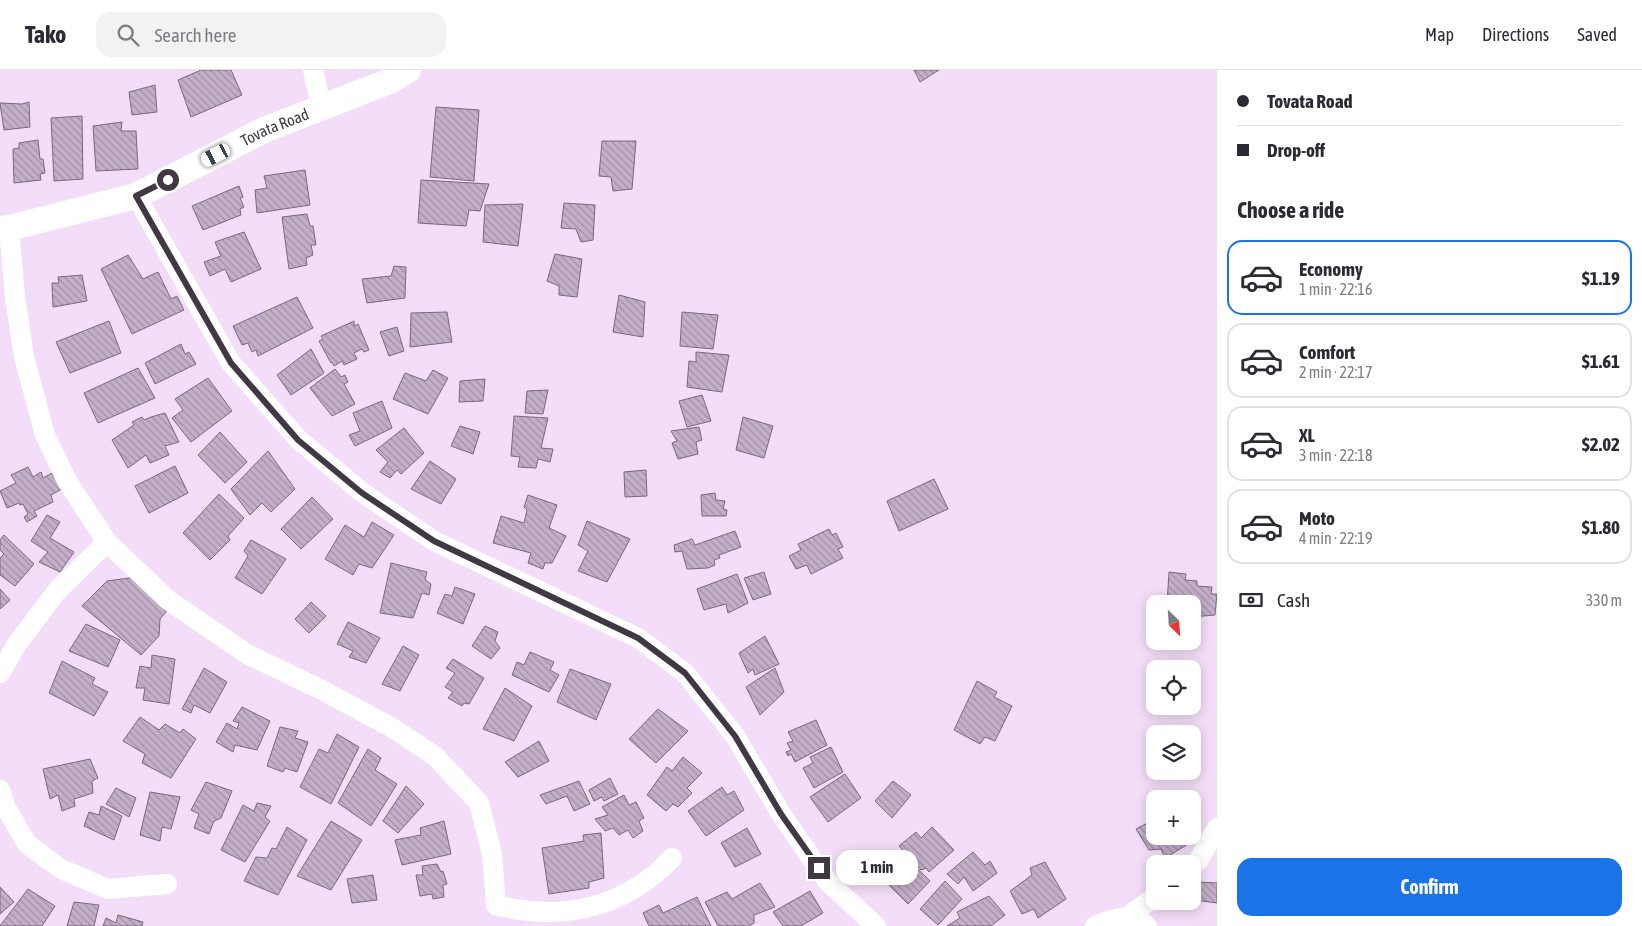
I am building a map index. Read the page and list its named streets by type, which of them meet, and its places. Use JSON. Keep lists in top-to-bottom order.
{
  "streets": {
    "street": ["Tovata Road"]
  },
  "north": "bottom right",
  "page": {
    "header": "Tako",
    "search": "Search here",
    "nav": ["Map", "Directions", "Saved"],
    "banner": ["Tovata Road", "Drop-off"],
    "heading": "Choose a ride",
    "list": [
      {
        "name": "Economy",
        "note": "1 min · 22:16",
        "value": "$1.19"
      },
      {
        "name": "Comfort",
        "note": "2 min · 22:17",
        "value": "$1.61"
      },
      {
        "name": "XL",
        "note": "3 min · 22:18",
        "value": "$2.02"
      },
      {
        "name": "Moto",
        "note": "4 min · 22:19",
        "value": "$1.80"
      }
    ],
    "pay": ["Cash", "330 m"],
    "map_buttons": ["+", "−"],
    "buttons": "Confirm",
    "bubble": "1 min"
  }
}
